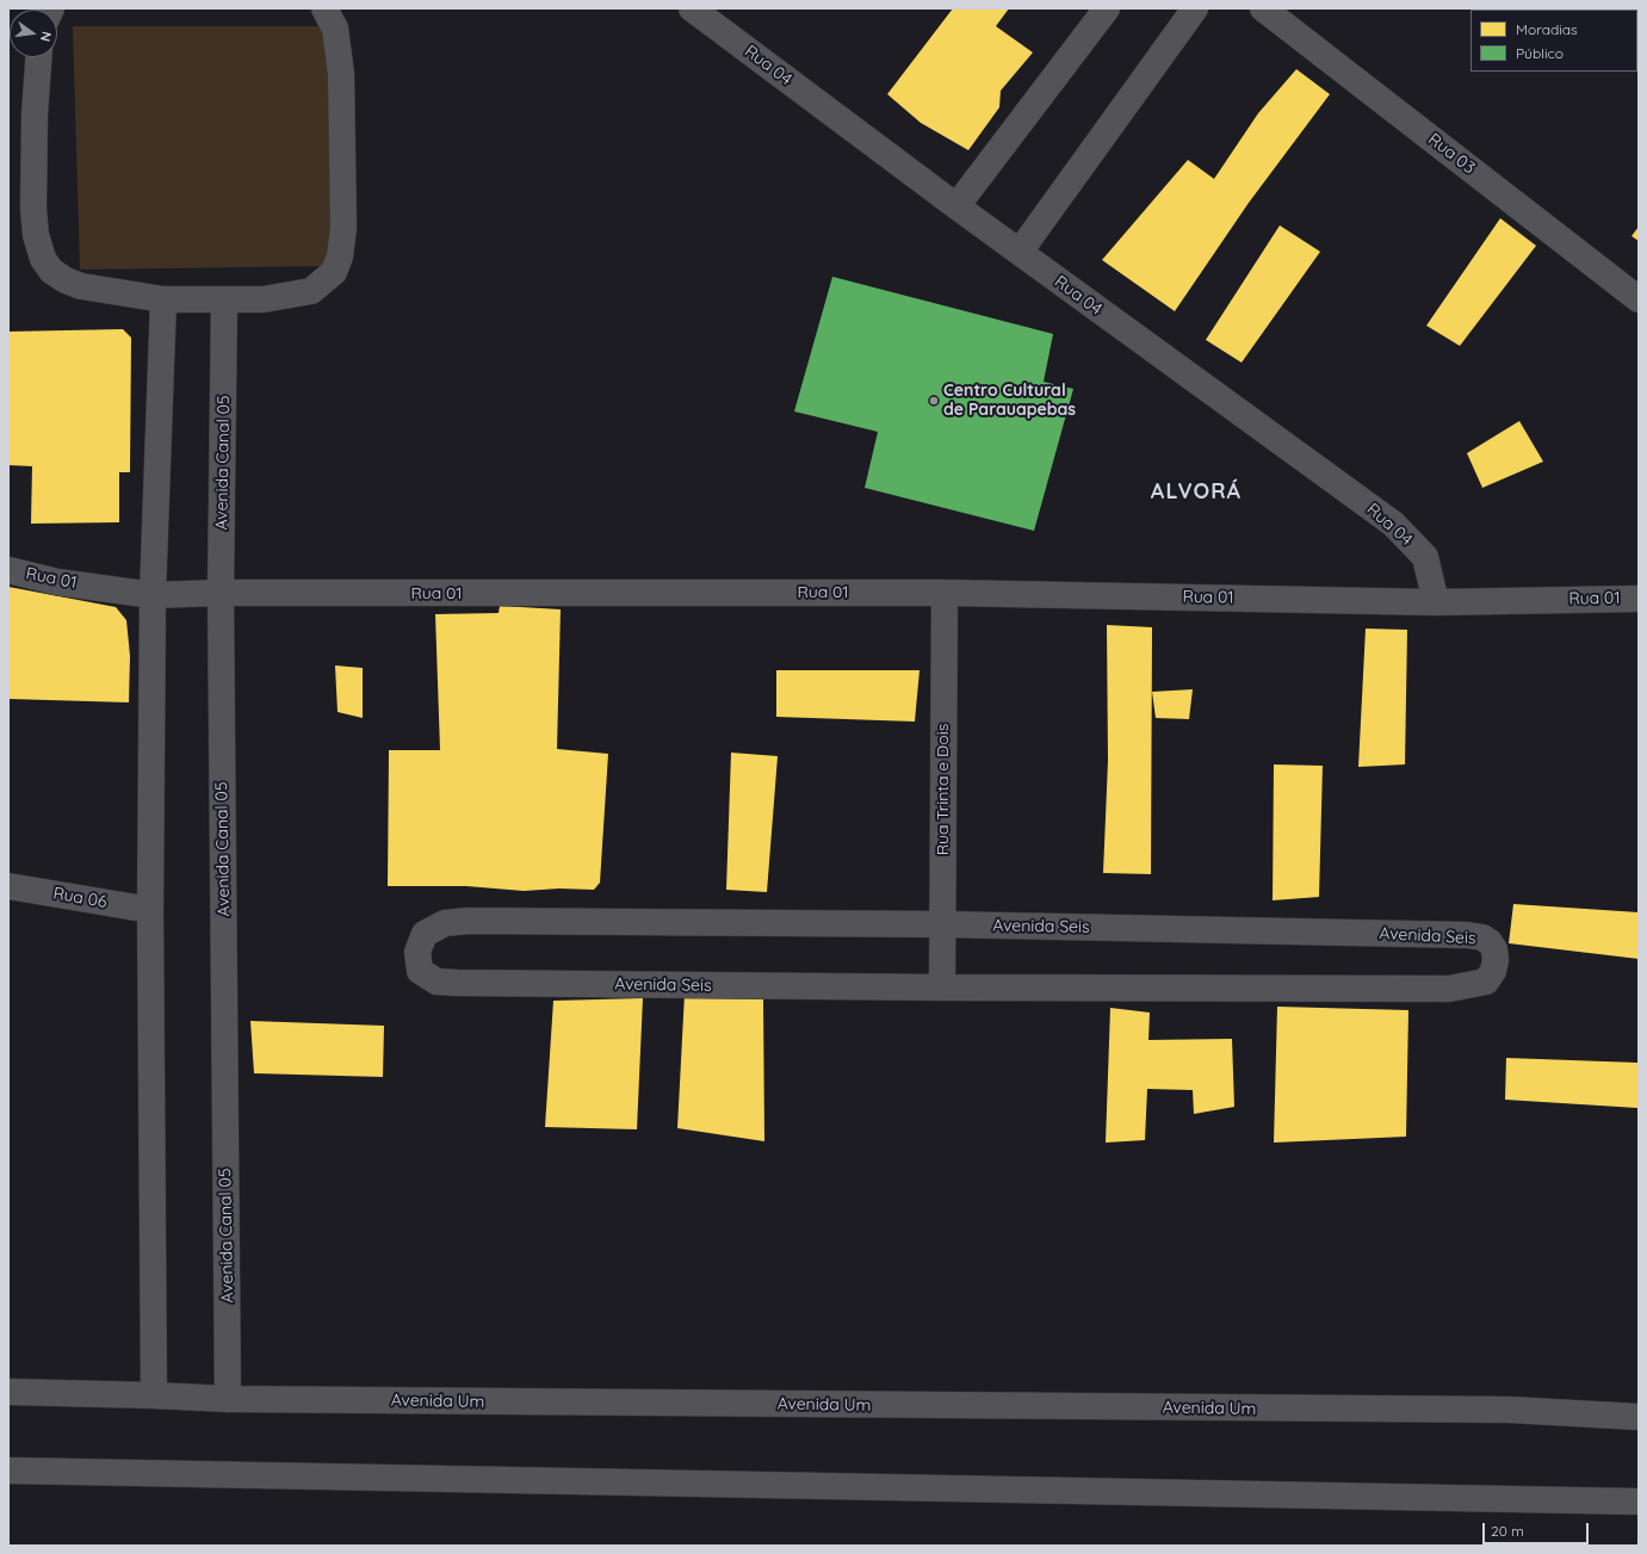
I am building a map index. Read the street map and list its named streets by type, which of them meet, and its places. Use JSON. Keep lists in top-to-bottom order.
{
  "streets": {
    "street": [
      "Rua 04",
      "Rua 03",
      "Avenida Canal 05",
      "Rua 01",
      "Rua Trinta e Dois",
      "Rua 06",
      "Avenida Seis",
      "Avenida Um"
    ]
  },
  "crossings": [
    ["Rua 04", "Rua 01"],
    ["Avenida Canal 05", "Rua 01"],
    ["Avenida Canal 05", "Avenida Um"],
    ["Rua 01", "Rua Trinta e Dois"],
    ["Rua Trinta e Dois", "Avenida Seis"]
  ],
  "districts": ["ALVORÁ"],
  "places": ["Centro Cultural de Parauapebas"],
  "legend": ["Moradias", "Público"],
  "scale_bar": "20 m",
  "north": "right"
}
